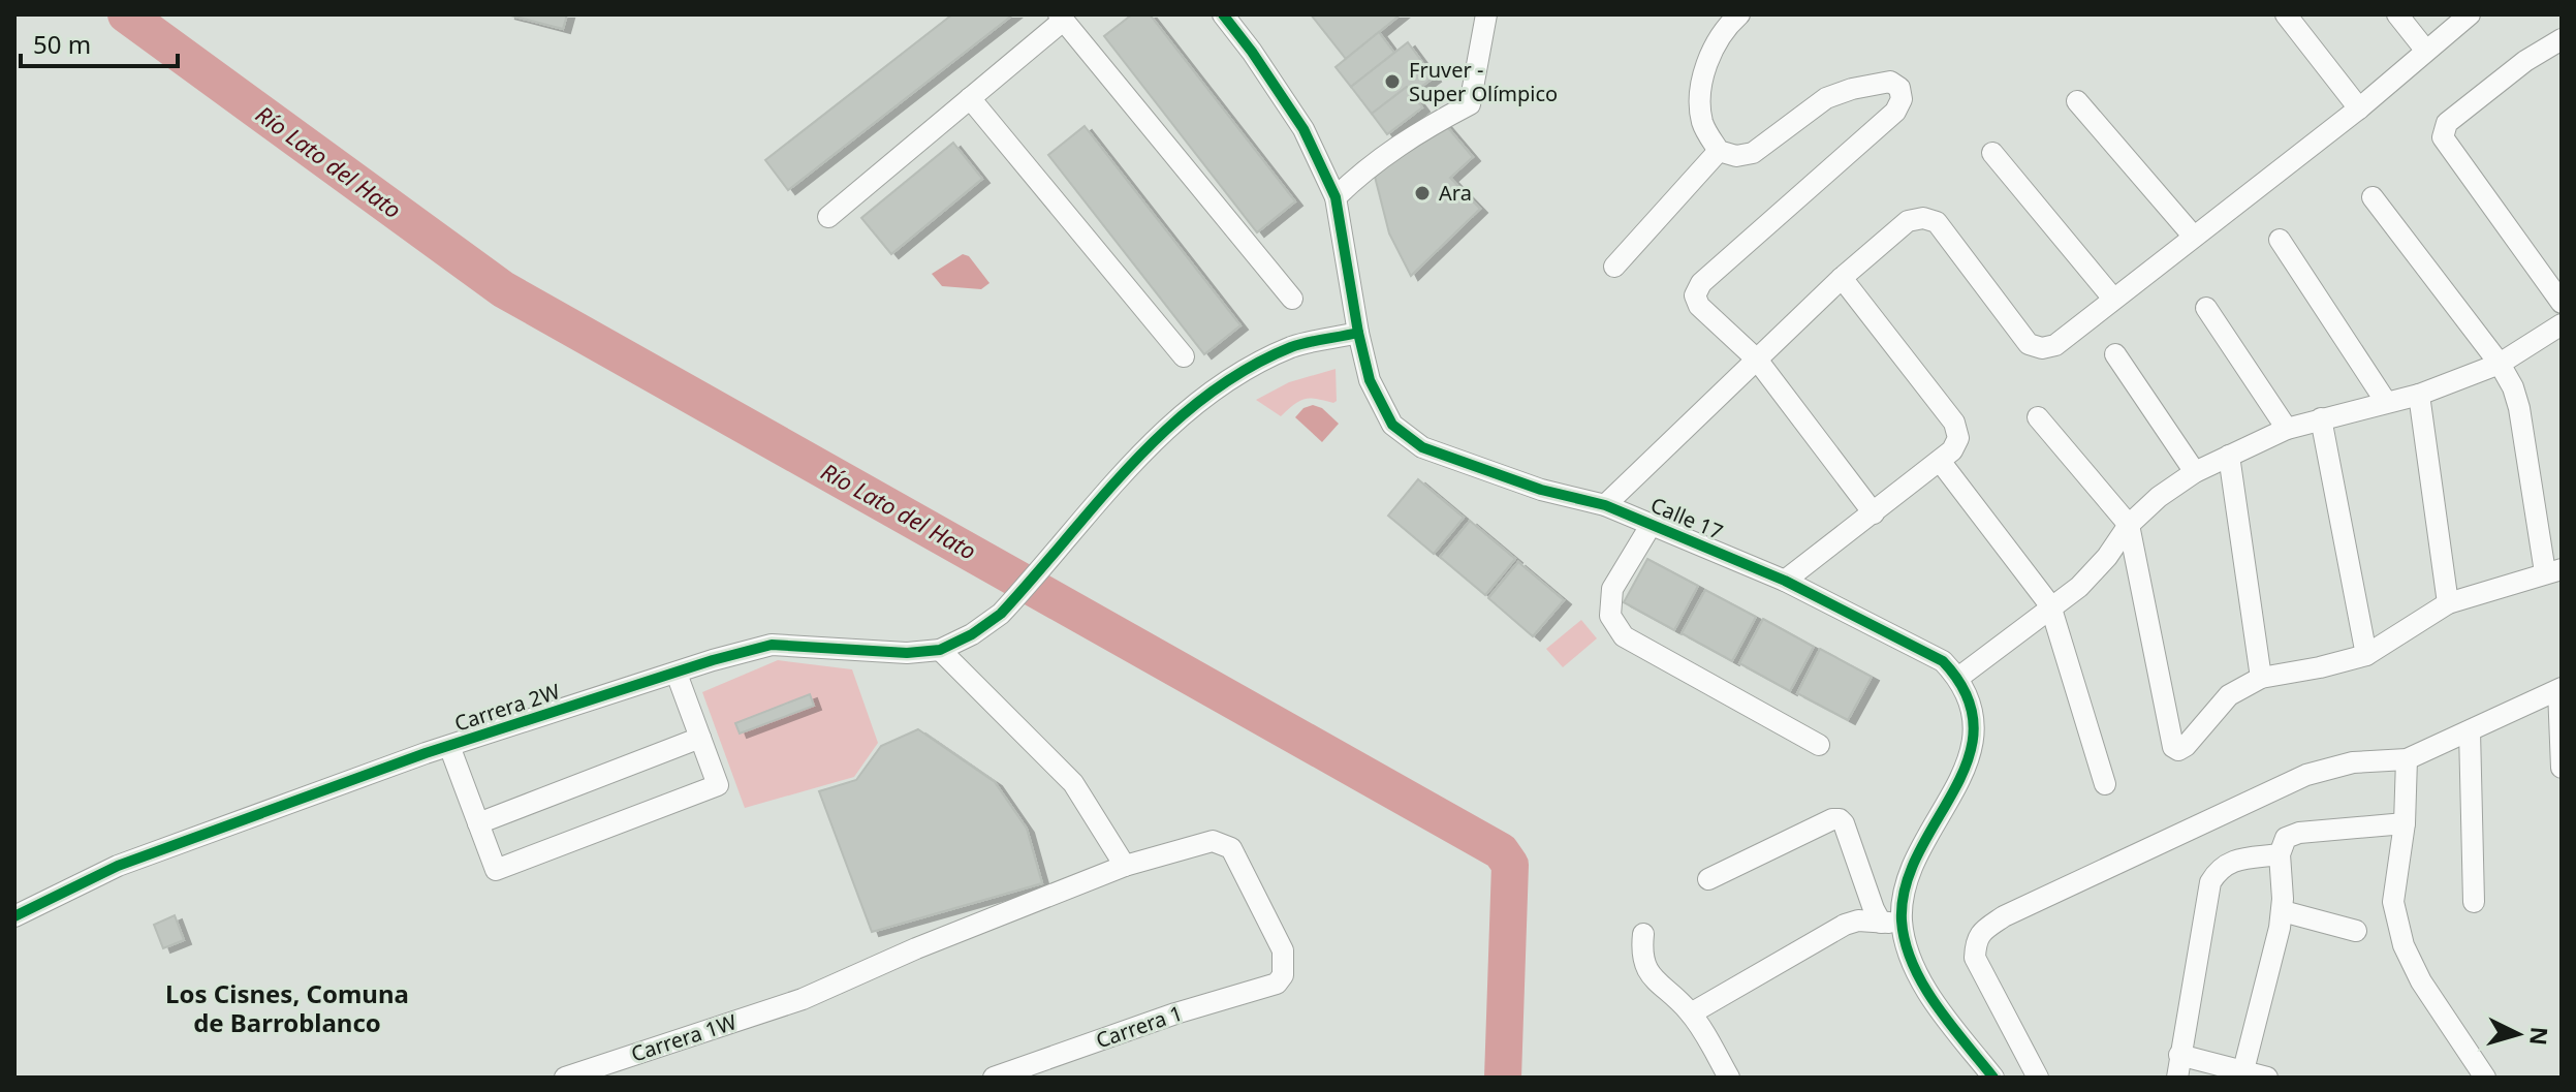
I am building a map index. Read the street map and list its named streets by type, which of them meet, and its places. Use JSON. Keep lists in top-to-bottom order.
{
  "streets": {
    "street": [
      "Calle 17",
      "Carrera 2W",
      "Carrera 1",
      "Carrera 1W"
    ]
  },
  "crossings": [
    ["Calle 17", "Carrera 2W"],
    ["Carrera 1", "Carrera 1W"]
  ],
  "districts": ["Los Cisnes, Comuna de Barroblanco"],
  "water": ["Río Lato del Hato"],
  "places": ["Fruver - Super Olímpico", "Ara"],
  "scale_bar": "50 m",
  "north": "right"
}
